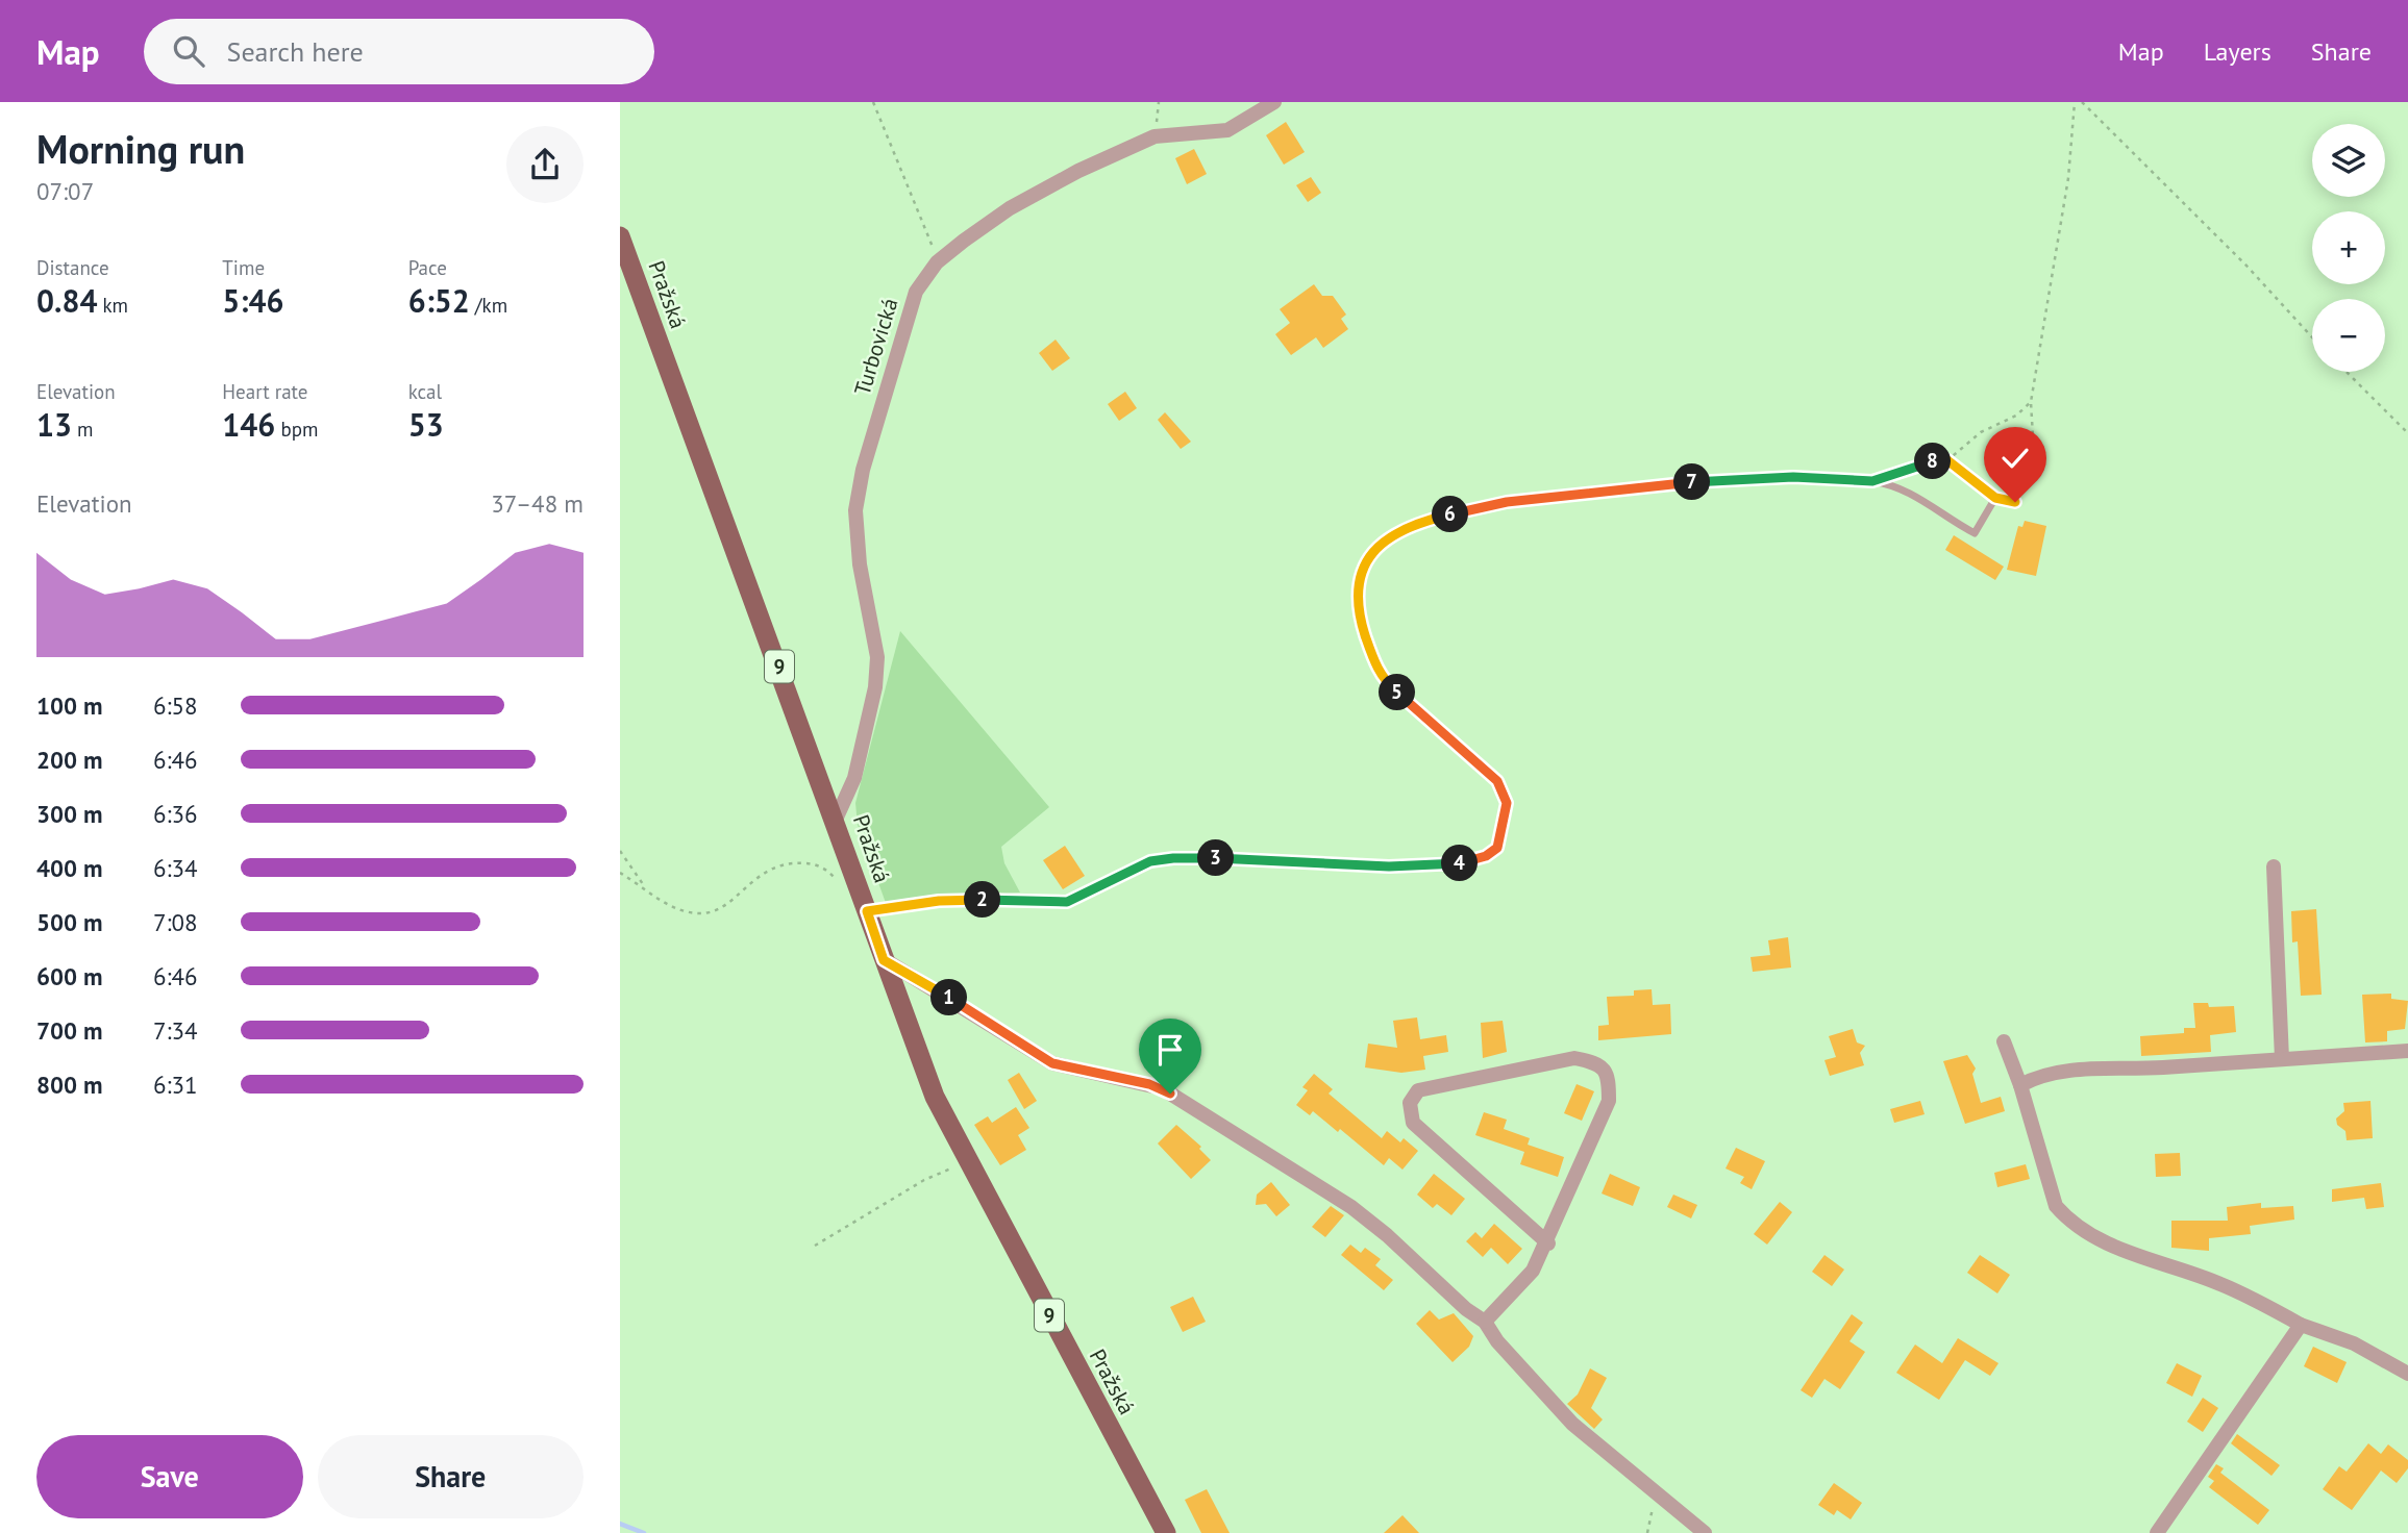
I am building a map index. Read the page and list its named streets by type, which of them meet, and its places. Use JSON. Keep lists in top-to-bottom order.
{
  "streets": {
    "main road": ["Pražská", "9"],
    "street": ["Turbovická"]
  },
  "crossings": [
    ["Pražská", "Turbovická"]
  ],
  "page": {
    "header": "Map",
    "search": "Search here",
    "nav": ["Map", "Layers", "Share"],
    "heading": ["Morning run", "07:07"],
    "map_buttons": ["+", "−"],
    "stats": [
      ["Distance", "0.84 km"],
      ["Time", "5:46"],
      ["Pace", "6:52 /km"],
      ["Elevation", "13 m"],
      ["Heart rate", "146 bpm"],
      ["kcal", "53"]
    ],
    "pins": [
      "8",
      "7",
      "6",
      "5",
      "3",
      "4",
      "2",
      "1"
    ],
    "chart": ["Elevation", "37–48 m"],
    "list": [
      {
        "name": "100 m",
        "note": "6:58"
      },
      {
        "name": "200 m",
        "note": "6:46"
      },
      {
        "name": "300 m",
        "note": "6:36"
      },
      {
        "name": "400 m",
        "note": "6:34"
      },
      {
        "name": "500 m",
        "note": "7:08"
      },
      {
        "name": "600 m",
        "note": "6:46"
      },
      {
        "name": "700 m",
        "note": "7:34"
      },
      {
        "name": "800 m",
        "note": "6:31"
      }
    ],
    "buttons": ["Save", "Share"]
  }
}
